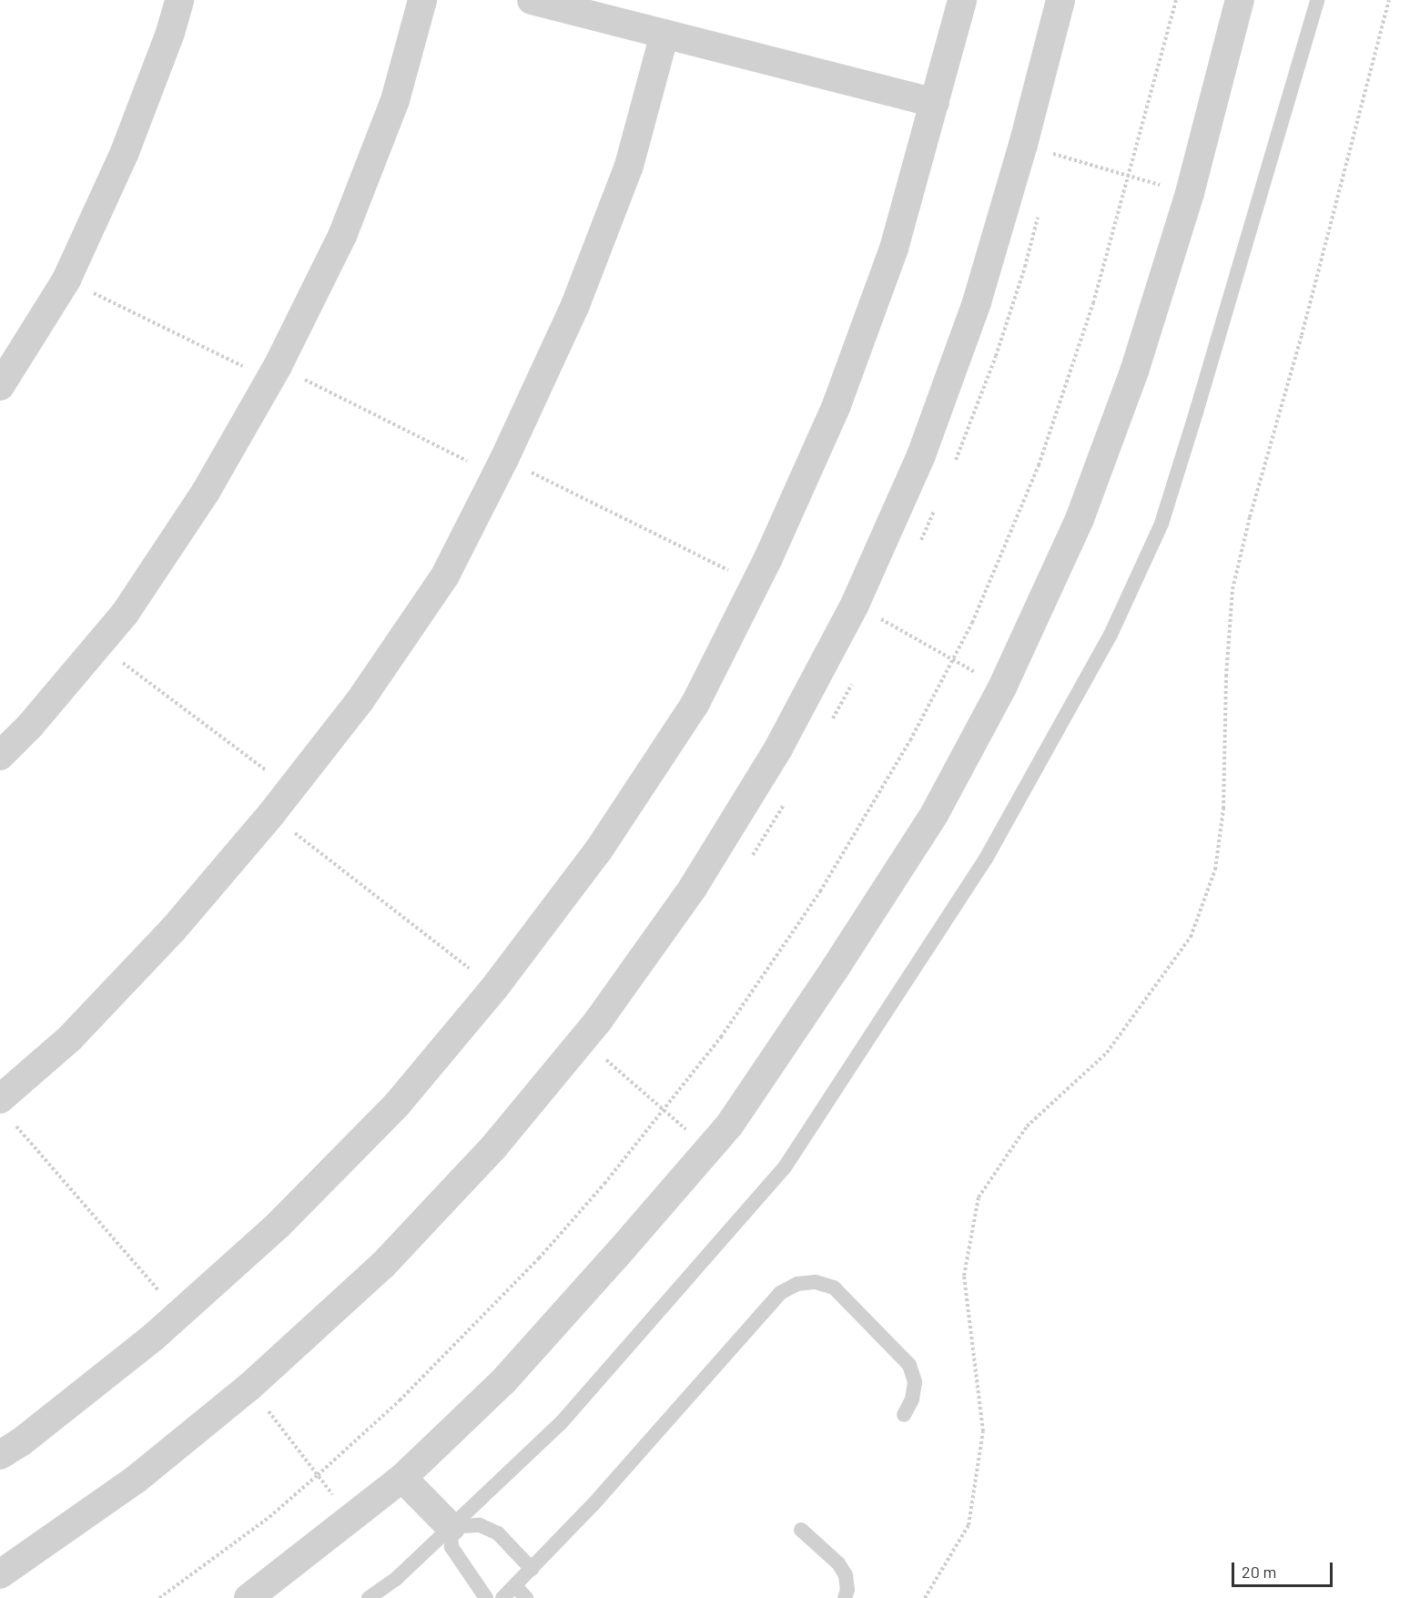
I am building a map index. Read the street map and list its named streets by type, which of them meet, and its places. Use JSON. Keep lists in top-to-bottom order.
{
  "scale_bar": "20 m"
}
